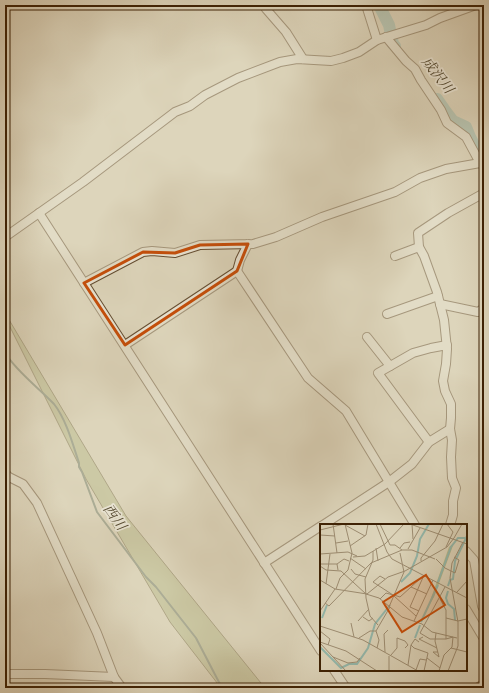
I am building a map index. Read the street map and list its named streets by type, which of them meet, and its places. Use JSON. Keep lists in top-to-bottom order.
{
  "water": ["成沢川", "西川"]
}
